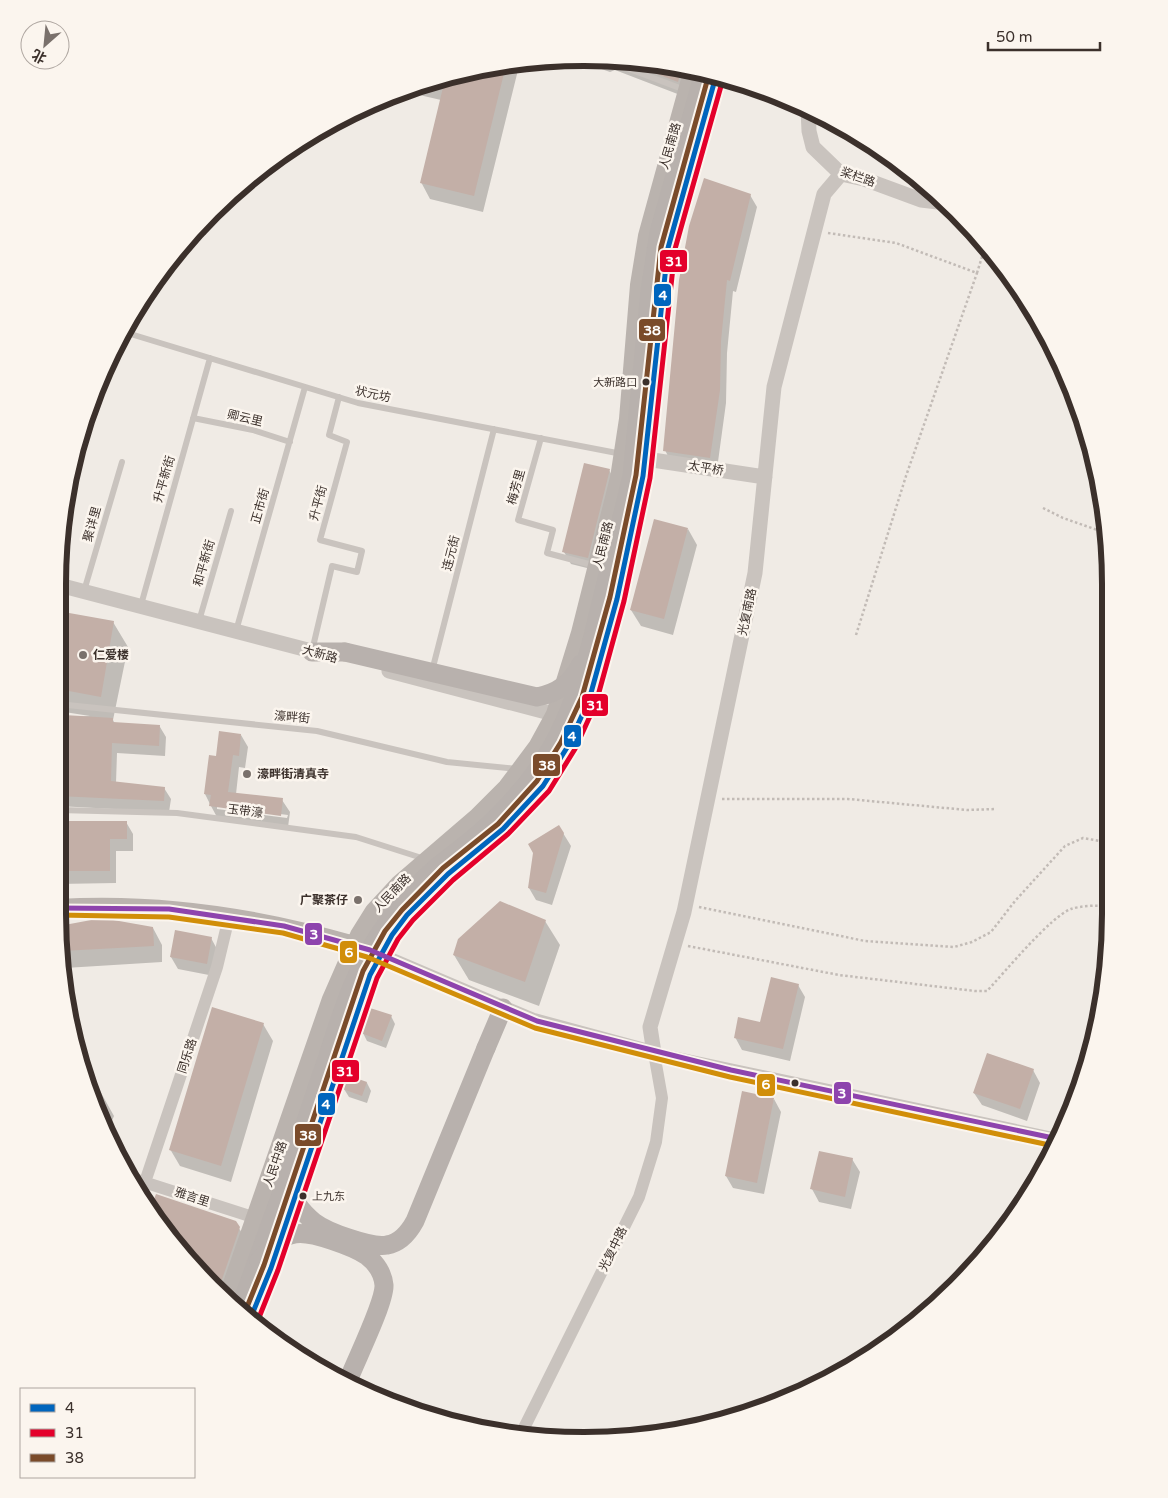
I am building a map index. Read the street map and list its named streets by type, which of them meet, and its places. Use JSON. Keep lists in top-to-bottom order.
{
  "streets": {
    "main road": ["人民南路", "人民中路"],
    "street": [
      "桨栏路",
      "太平桥",
      "光复南路",
      "大新路",
      "同乐路",
      "雅言里",
      "光复中路"
    ],
    "lane": [
      "状元坊",
      "卿云里",
      "升平新街",
      "梅芳里",
      "升平街",
      "正市街",
      "聚详里",
      "连元街",
      "和平新街",
      "濠畔街",
      "玉带濠"
    ]
  },
  "crossings": [
    ["人民南路", "状元坊"],
    ["人民南路", "太平桥"],
    ["人民南路", "梅芳里"],
    ["人民南路", "大新路"],
    ["人民南路", "濠畔街"],
    ["人民南路", "玉带濠"],
    ["人民南路", "人民中路"],
    ["桨栏路", "光复南路"],
    ["状元坊", "升平新街"],
    ["状元坊", "梅芳里"],
    ["状元坊", "升平街"],
    ["状元坊", "正市街"],
    ["状元坊", "连元街"],
    ["卿云里", "升平新街"],
    ["卿云里", "正市街"],
    ["太平桥", "光复南路"],
    ["升平新街", "大新路"],
    ["升平街", "大新路"],
    ["正市街", "大新路"],
    ["聚详里", "大新路"],
    ["连元街", "大新路"],
    ["和平新街", "大新路"],
    ["光复南路", "光复中路"],
    ["人民中路", "雅言里"]
  ],
  "places": [
    "大新路口",
    "仁爱楼",
    "濠畔街清真寺",
    "广聚茶仔",
    "上九东"
  ],
  "lines": [
    "transit line 38",
    "transit line 4",
    "transit line 31",
    "transit line 3",
    "transit line 6"
  ],
  "legend": ["4", "31", "38"],
  "scale_bar": "50 m",
  "north": "bottom left"
}
